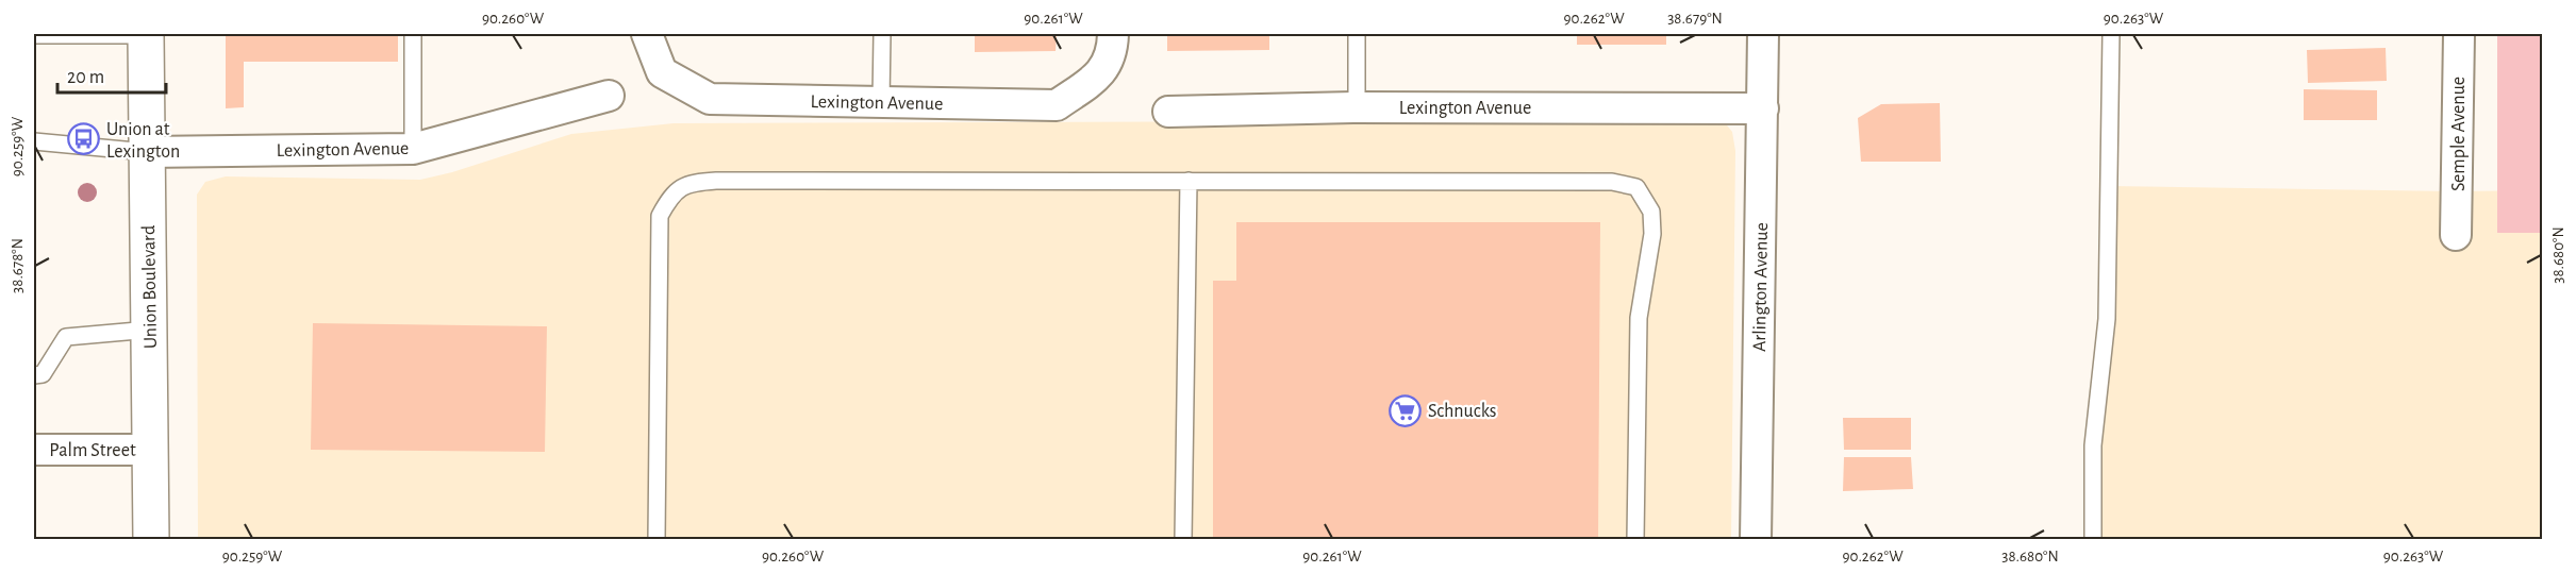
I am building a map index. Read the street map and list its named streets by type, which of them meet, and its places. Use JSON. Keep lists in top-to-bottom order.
{
  "streets": {
    "main road": ["Union Boulevard"],
    "street": [
      "Lexington Avenue",
      "Semple Avenue",
      "Arlington Avenue",
      "Palm Street"
    ]
  },
  "crossings": [
    ["Lexington Avenue", "Union Boulevard"],
    ["Lexington Avenue", "Arlington Avenue"],
    ["Union Boulevard", "Palm Street"]
  ],
  "places": {
    "bus stop": ["Union at Lexington"],
    "supermarket": ["Schnucks"]
  },
  "scale_bar": "20 m",
  "coordinates": [
    "90.260°W",
    "90.261°W",
    "90.262°W",
    "38.679°N",
    "90.263°W",
    "90.259°W",
    "38.680°N",
    "38.678°N"
  ]
}
